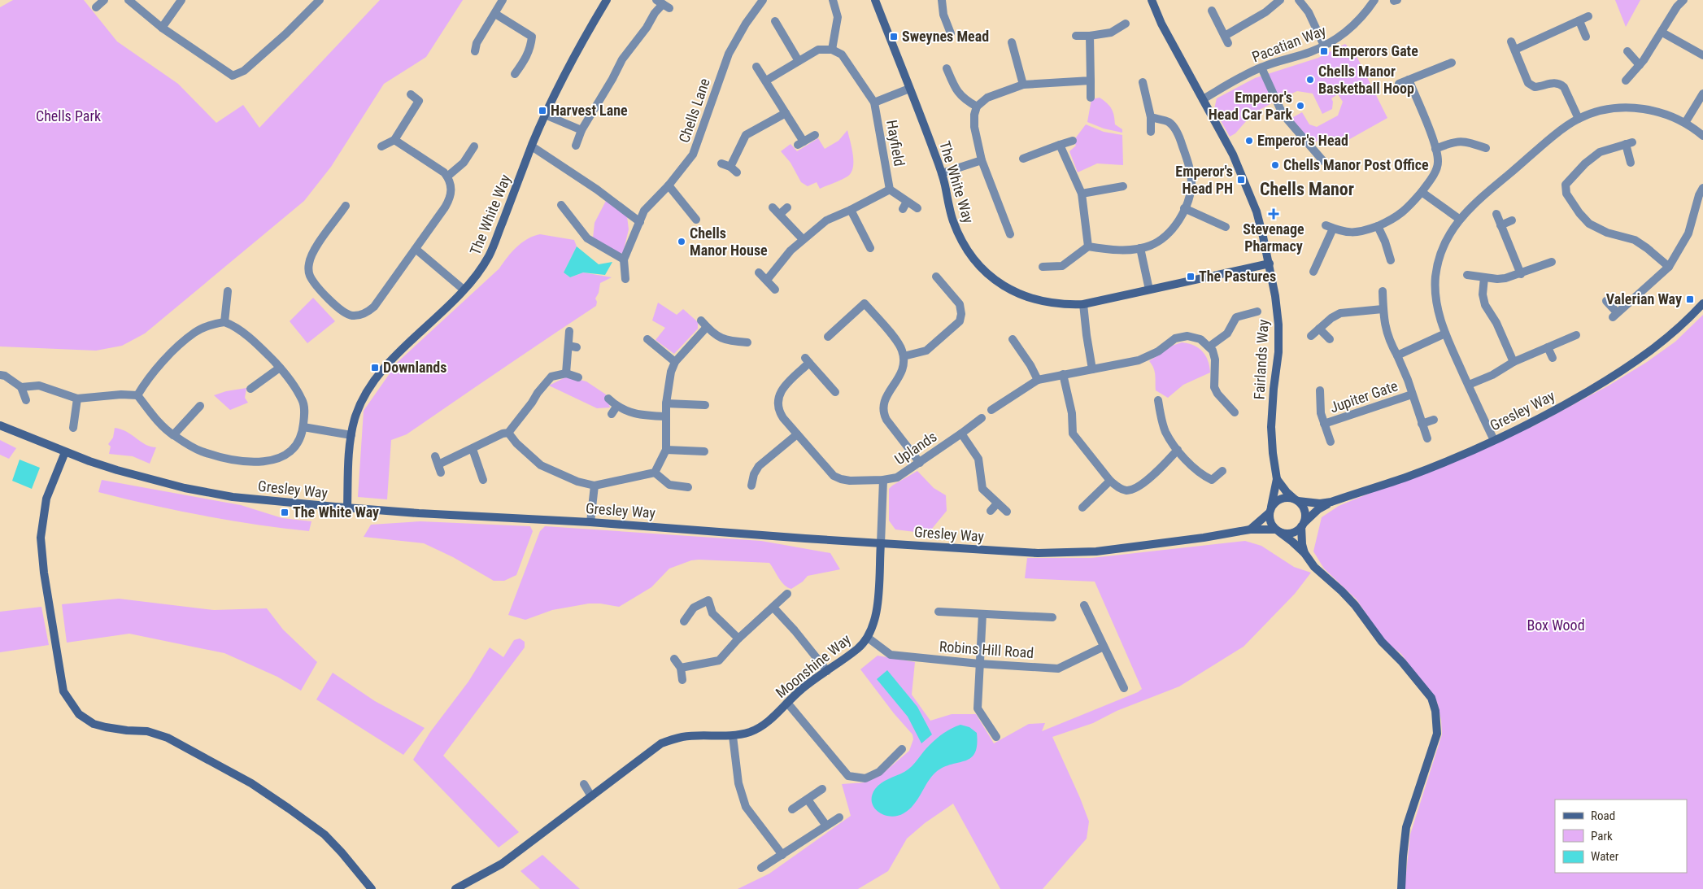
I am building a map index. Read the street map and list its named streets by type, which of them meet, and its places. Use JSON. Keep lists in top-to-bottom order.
{
  "streets": {
    "street": [
      "Pacatian Way",
      "Chells Lane",
      "Hayfield",
      "The White Way",
      "Fairlands Way",
      "Jupiter Gate",
      "Gresley Way",
      "Uplands",
      "Robins Hill Road",
      "Moonshine Way"
    ]
  },
  "crossings": [
    ["Pacatian Way", "Fairlands Way"],
    ["Hayfield", "The White Way"],
    ["The White Way", "Fairlands Way"],
    ["The White Way", "Gresley Way"],
    ["Fairlands Way", "Gresley Way"],
    ["Gresley Way", "Moonshine Way"],
    ["Robins Hill Road", "Moonshine Way"]
  ],
  "districts": ["Chells Manor"],
  "parks": ["Chells Park", "Box Wood"],
  "places": {
    "transit": [
      "Sweynes Mead",
      "Emperors Gate",
      "Harvest Lane",
      "Emperor's Head PH",
      "The Pastures",
      "Valerian Way",
      "Downlands",
      "The White Way"
    ],
    "other": [
      "Chells Manor Basketball Hoop",
      "Emperor's Head Car Park",
      "Emperor's Head",
      "Chells Manor Post Office",
      "Chells Manor House"
    ],
    "health": ["Stevenage Pharmacy"]
  },
  "legend": ["Road", "Park", "Water"]
}
